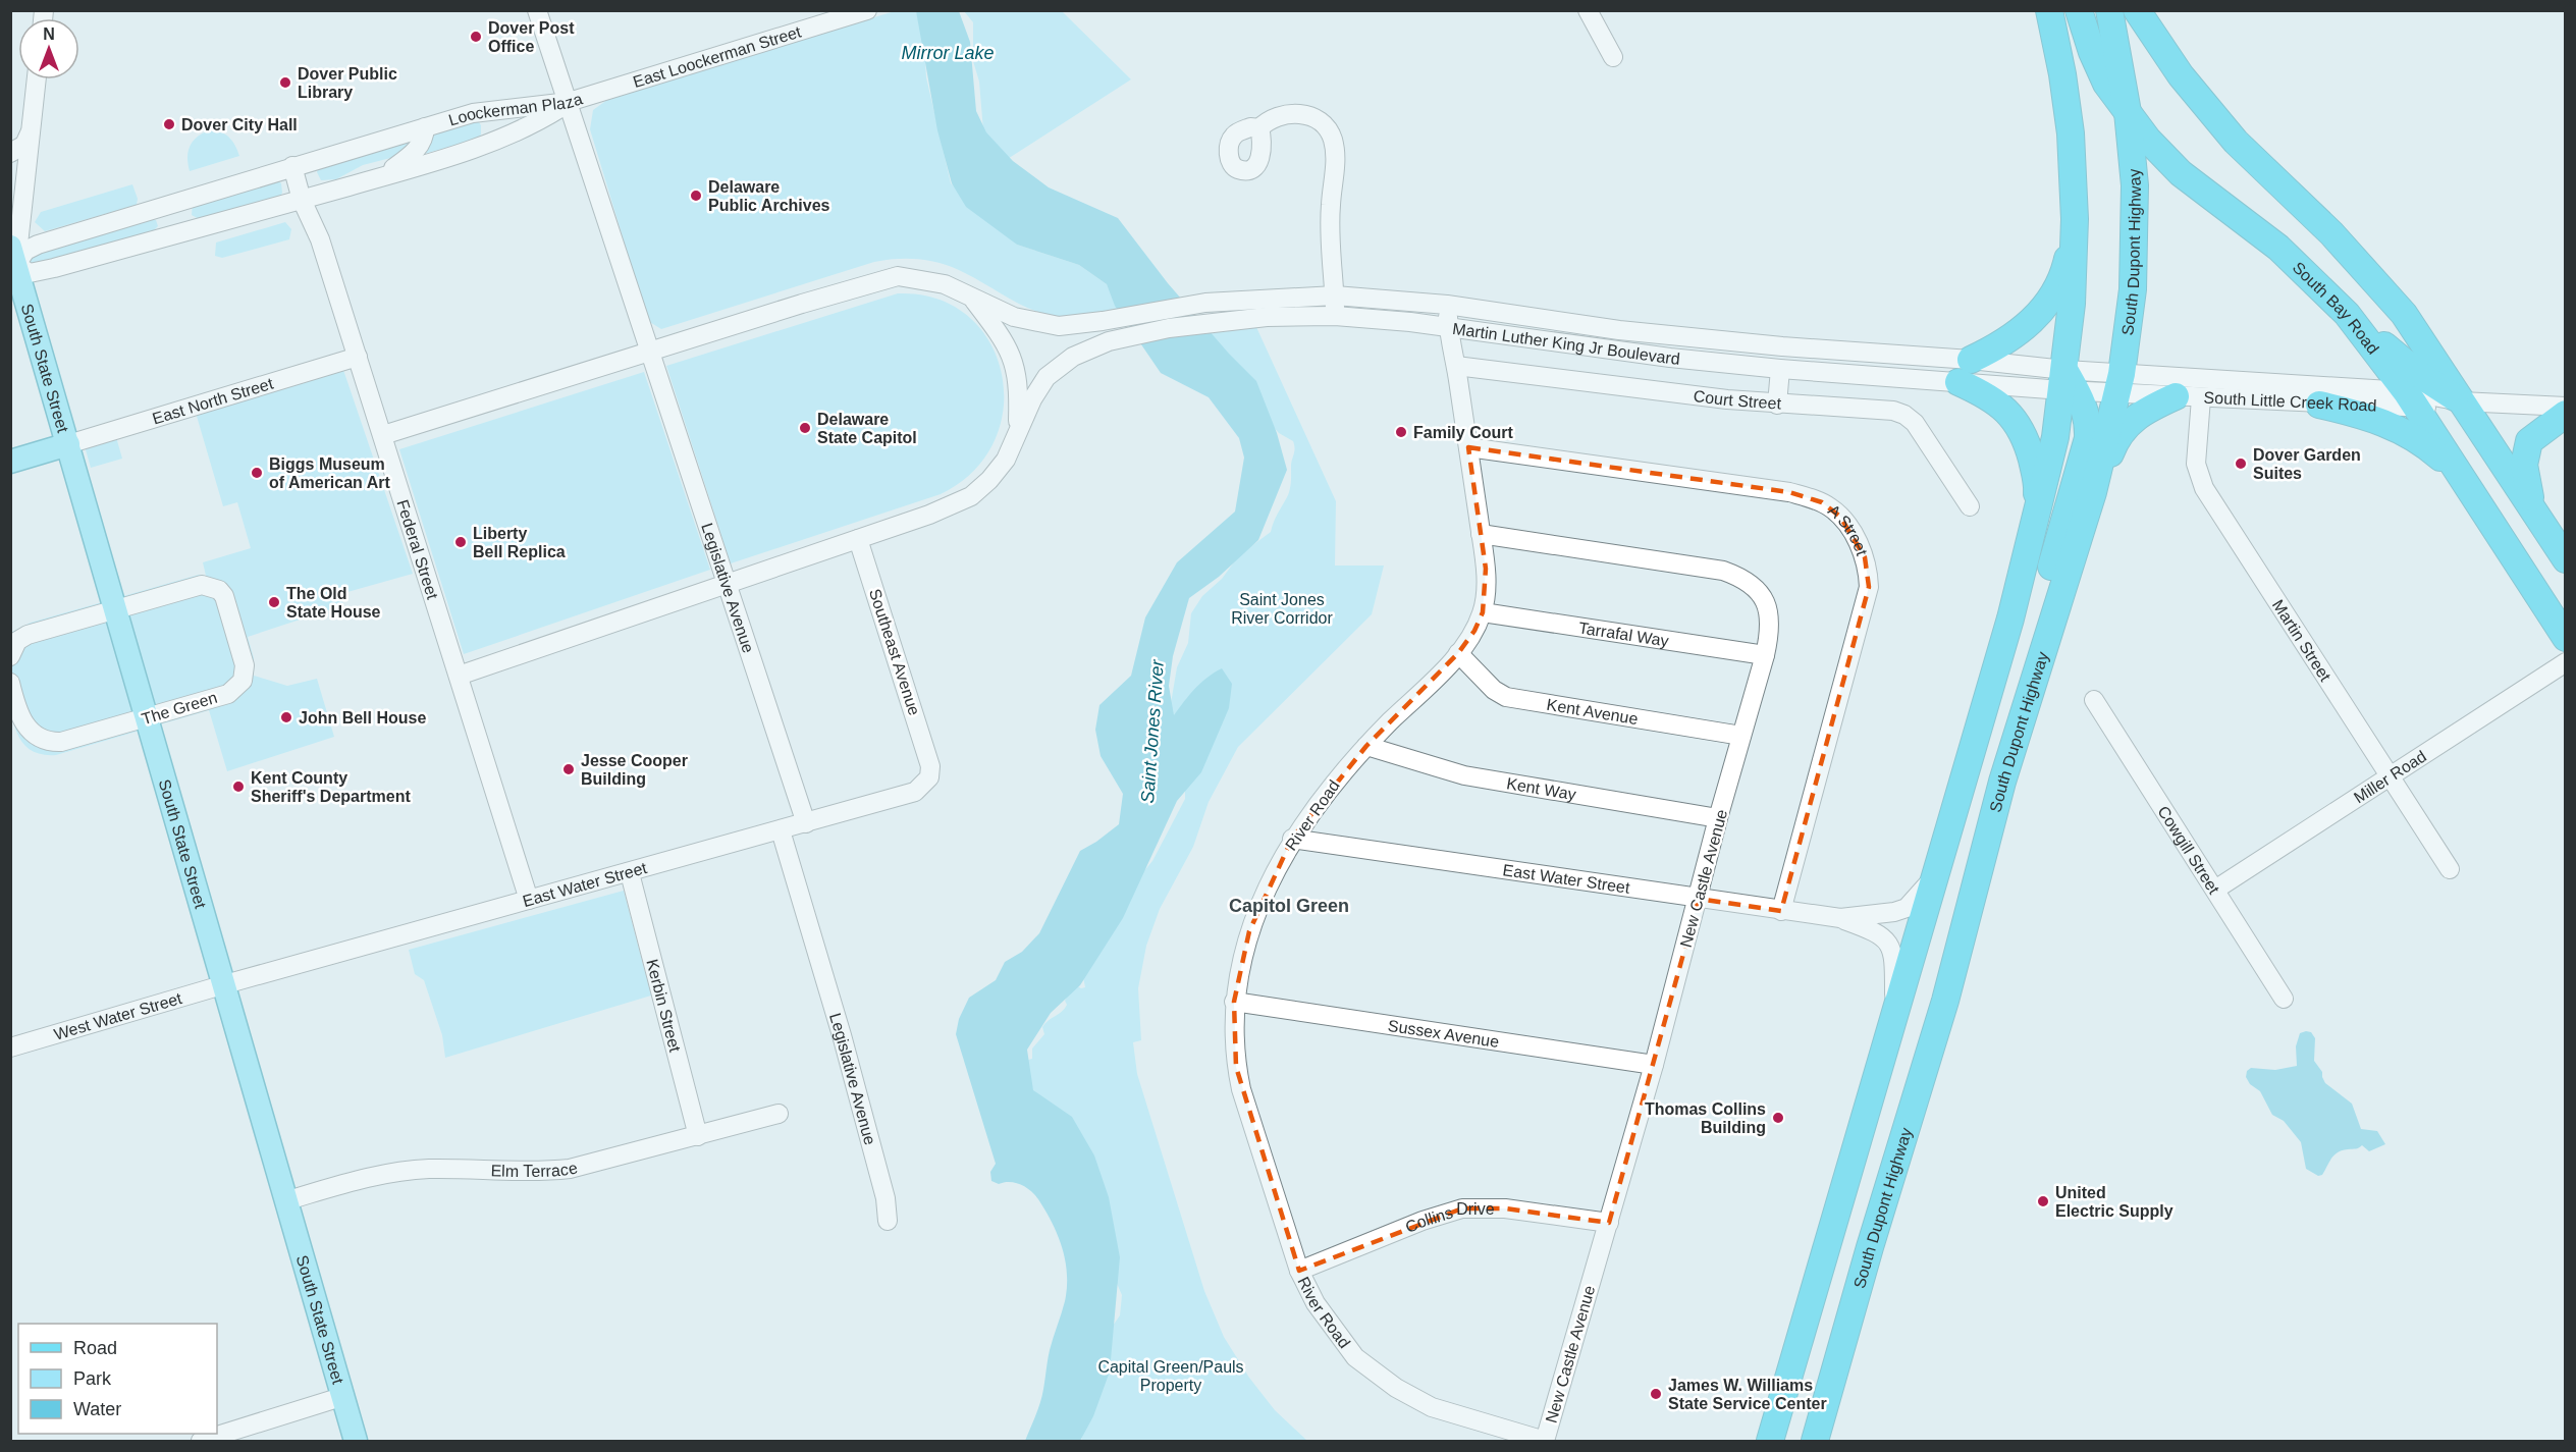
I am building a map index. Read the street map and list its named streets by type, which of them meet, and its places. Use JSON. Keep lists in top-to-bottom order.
{
  "streets": {
    "highway": ["South Dupont Highway", "South Bay Road"],
    "main road": ["South State Street"],
    "street": [
      "East Loockerman Street",
      "Loockerman Plaza",
      "Martin Luther King Jr Boulevard",
      "Court Street",
      "East North Street",
      "South Little Creek Road",
      "A Street",
      "Federal Street",
      "Legislative Avenue",
      "Tarrafal Way",
      "Martin Street",
      "Southeast Avenue",
      "The Green",
      "Kent Avenue",
      "Miller Road",
      "Kent Way",
      "River Road",
      "Cowgill Street",
      "New Castle Avenue",
      "East Water Street",
      "Kerbin Street",
      "West Water Street",
      "Sussex Avenue",
      "Elm Terrace",
      "Collins Drive"
    ]
  },
  "crossings": [
    ["East Loockerman Street", "Loockerman Plaza"],
    ["East Loockerman Street", "Legislative Avenue"],
    ["Loockerman Plaza", "South State Street"],
    ["Loockerman Plaza", "Federal Street"],
    ["Loockerman Plaza", "Legislative Avenue"],
    ["South Dupont Highway", "South Bay Road"],
    ["South Dupont Highway", "South Little Creek Road"],
    ["South Bay Road", "South Little Creek Road"],
    ["Martin Luther King Jr Boulevard", "Federal Street"],
    ["Martin Luther King Jr Boulevard", "Legislative Avenue"],
    ["Martin Luther King Jr Boulevard", "River Road"],
    ["South State Street", "East North Street"],
    ["South State Street", "The Green"],
    ["South State Street", "East Water Street"],
    ["South State Street", "West Water Street"],
    ["South State Street", "Elm Terrace"],
    ["Court Street", "River Road"],
    ["East North Street", "Federal Street"],
    ["South Little Creek Road", "Martin Street"],
    ["A Street", "River Road"],
    ["A Street", "East Water Street"],
    ["Federal Street", "East Water Street"],
    ["Legislative Avenue", "East Water Street"],
    ["Tarrafal Way", "River Road"],
    ["Tarrafal Way", "New Castle Avenue"],
    ["Martin Street", "Miller Road"],
    ["Southeast Avenue", "East Water Street"],
    ["Kent Avenue", "River Road"],
    ["Kent Avenue", "New Castle Avenue"],
    ["Miller Road", "Cowgill Street"],
    ["Kent Way", "River Road"],
    ["Kent Way", "New Castle Avenue"],
    ["River Road", "New Castle Avenue"],
    ["River Road", "East Water Street"],
    ["River Road", "Sussex Avenue"],
    ["River Road", "Collins Drive"],
    ["New Castle Avenue", "East Water Street"],
    ["New Castle Avenue", "Sussex Avenue"],
    ["New Castle Avenue", "Collins Drive"],
    ["East Water Street", "Kerbin Street"],
    ["East Water Street", "West Water Street"],
    ["Kerbin Street", "Elm Terrace"]
  ],
  "districts": ["Capitol Green"],
  "water": ["Mirror Lake", "Saint Jones River"],
  "parks": ["Saint Jones River Corridor", "Capital Green/Pauls Property"],
  "places": [
    "Dover Post Office",
    "Dover Public Library",
    "Dover City Hall",
    "Delaware Public Archives",
    "Delaware State Capitol",
    "Family Court",
    "Dover Garden Suites",
    "Biggs Museum of American Art",
    "Liberty Bell Replica",
    "The Old State House",
    "John Bell House",
    "Jesse Cooper Building",
    "Kent County Sheriff's Department",
    "Thomas Collins Building",
    "United Electric Supply",
    "James W. Williams State Service Center"
  ],
  "legend": ["Road", "Park", "Water"],
  "north": "top"
}
